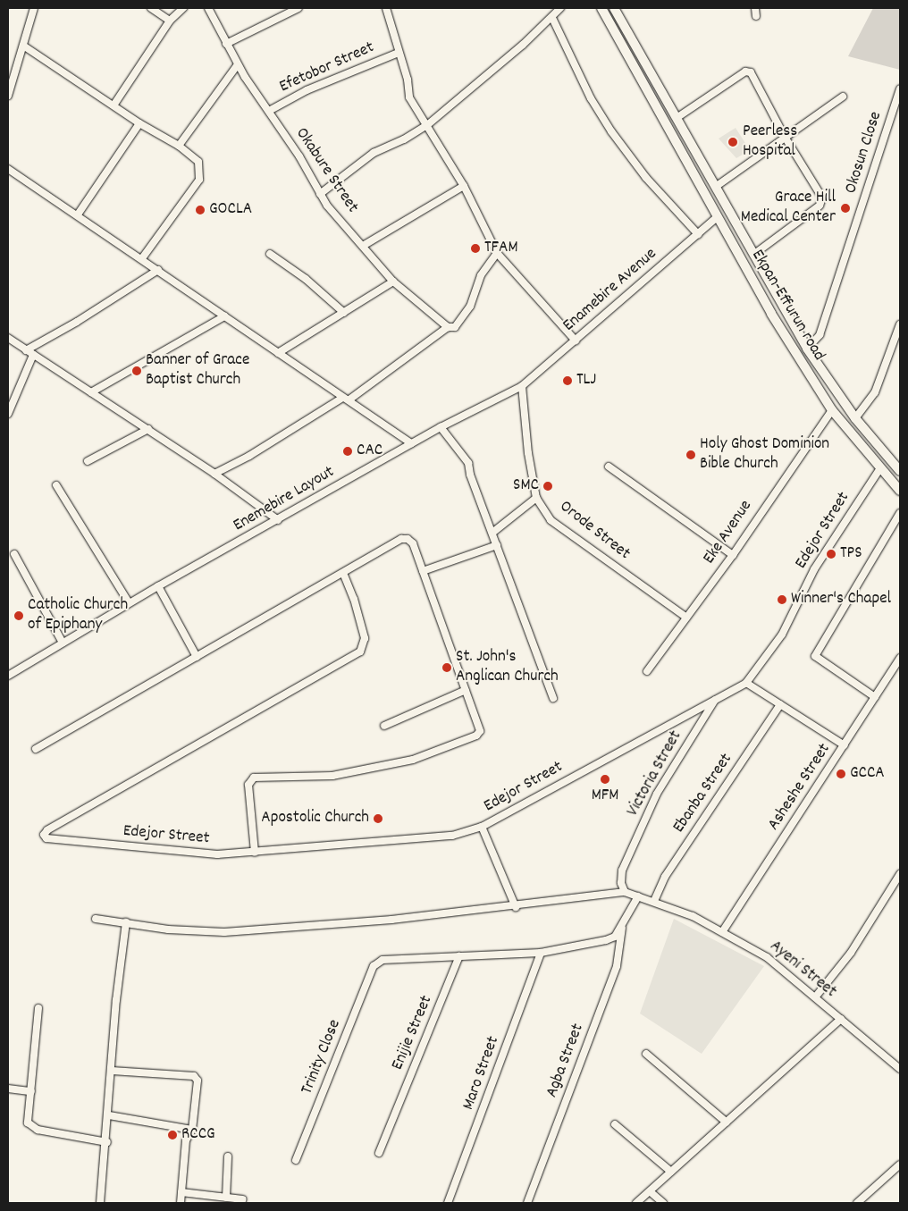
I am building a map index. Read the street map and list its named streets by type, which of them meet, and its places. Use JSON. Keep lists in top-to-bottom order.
{
  "streets": {
    "main road": ["Ekpan-Effurun road"],
    "street": [
      "Efetobor Street",
      "Okosun Close",
      "Okabure Street",
      "Enamebire Avenue",
      "Enemebire Layout",
      "Orode Street",
      "Edejor Street",
      "Eke Avenue",
      "Victoria Street",
      "Asheshe Street",
      "Ebanba Street",
      "Ayeni Street",
      "Enijie Street",
      "Trinity Close",
      "Agba Street",
      "Maro Street"
    ]
  },
  "crossings": [
    ["Efetobor Street", "Okabure Street"],
    ["Enamebire Avenue", "Ekpan-Effurun road"],
    ["Enamebire Avenue", "Enemebire Layout"],
    ["Enamebire Avenue", "Orode Street"],
    ["Ekpan-Effurun road", "Edejor Street"],
    ["Ekpan-Effurun road", "Eke Avenue"],
    ["Enemebire Layout", "Orode Street"],
    ["Orode Street", "Eke Avenue"],
    ["Edejor Street", "Victoria Street"],
    ["Victoria Street", "Ayeni Street"],
    ["Asheshe Street", "Ayeni Street"],
    ["Ebanba Street", "Ayeni Street"],
    ["Enijie Street", "Trinity Close"]
  ],
  "places": [
    "Peerless Hospital",
    "Grace Hill Medical Center",
    "GOCLA",
    "TFAM",
    "Banner of Grace Baptist Church",
    "TLJ",
    "CAC",
    "Holy Ghost Dominion Bible Church",
    "SMC",
    "TPS",
    "Winner's Chapel",
    "Catholic Church of Epiphany",
    "St. John's Anglican Church",
    "GCCA",
    "MFM",
    "Apostolic Church",
    "RCCG"
  ]
}
